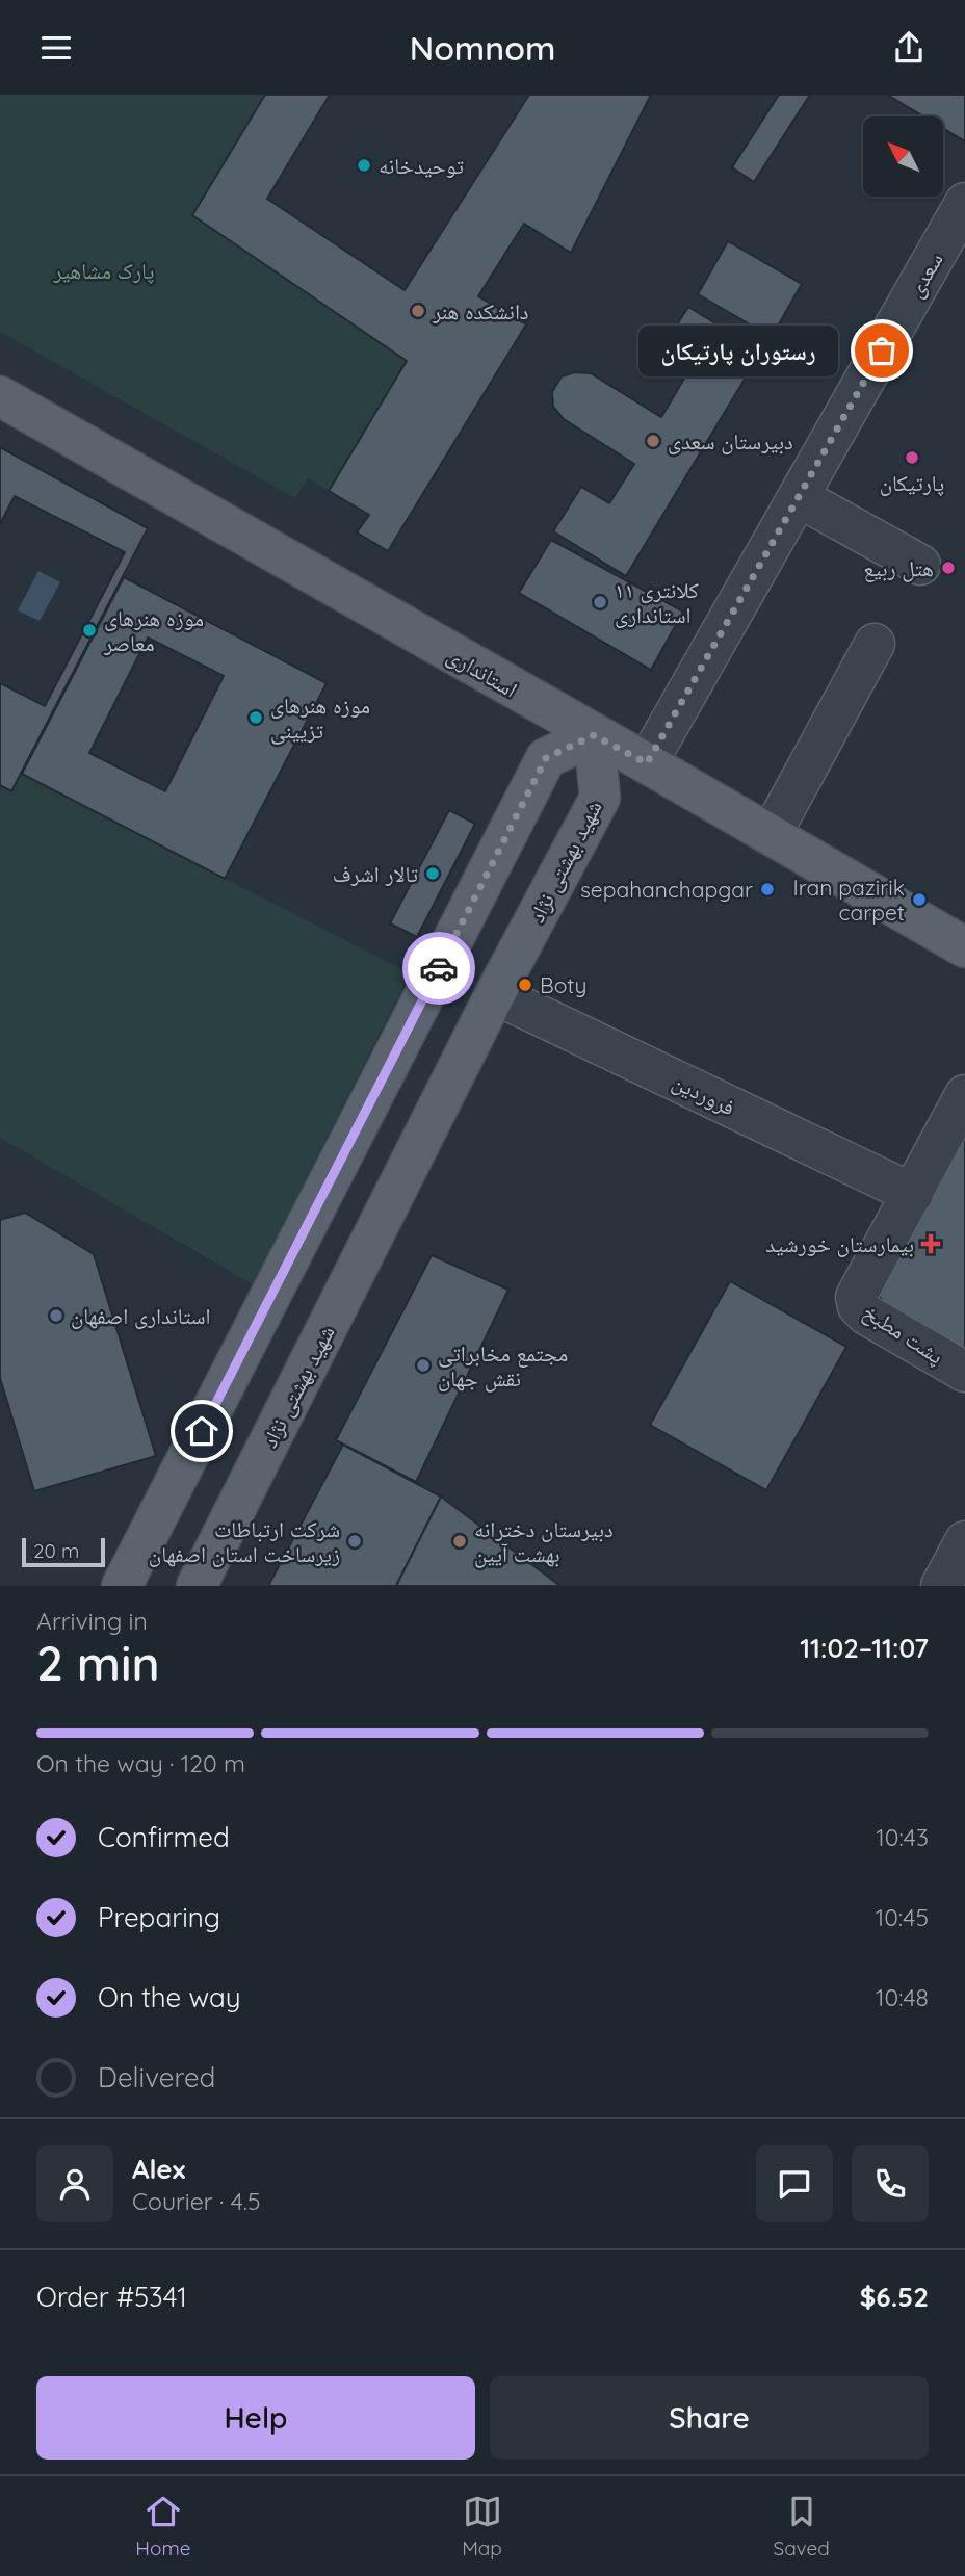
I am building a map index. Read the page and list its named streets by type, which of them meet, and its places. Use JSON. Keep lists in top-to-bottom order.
{
  "streets": {
    "main road": ["استانداری", "شهید بهشتی نژاد"],
    "street": ["سعدی", "فروردین", "پشت مطبخ"]
  },
  "crossings": [
    ["سعدی", "استانداری"],
    ["استانداری", "شهید بهشتی نژاد"],
    ["شهید بهشتی نژاد", "فروردین"],
    ["فروردین", "پشت مطبخ"]
  ],
  "parks": ["پارک مشاهیر"],
  "places": {
    "other": [
      "توحیدخانه",
      "دانشکده هنر",
      "رستوران پارتیکان",
      "دبیرستان سعدی",
      "پارتیکان",
      "هتل ربیع",
      "کلانتری ۱۱ استانداری",
      "موزه هنرهای معاصر",
      "موزه هنرهای تزیینی",
      "تالار اشرف",
      "sepahanchapgar",
      "Iran pazirik carpet",
      "Boty",
      "استانداری اصفهان",
      "مجتمع مخابراتی نقش جهان",
      "شرکت ارتباطات زیرساخت استان اصفهان",
      "دبیرستان دخترانه بهشت آیین"
    ],
    "health": ["بیمارستان خورشید"]
  },
  "scale_bar": "20 m",
  "north": "top left",
  "page": {
    "header": "Nomnom",
    "bubble": "رستوران پارتیکان",
    "scale": "20 m",
    "heading": ["2 min", "Arriving in", "11:02–11:07"],
    "panel": [
      "Alex",
      "Courier · 4.5",
      "Order #5341",
      "$6.52"
    ],
    "bar": "On the way · 120 m",
    "list": [
      ["Confirmed", "10:43"],
      ["Preparing", "10:45"],
      ["On the way", "10:48"],
      "Delivered"
    ],
    "buttons": ["Help", "Share"],
    "tabs": ["Home", "Map", "Saved"]
  }
}
